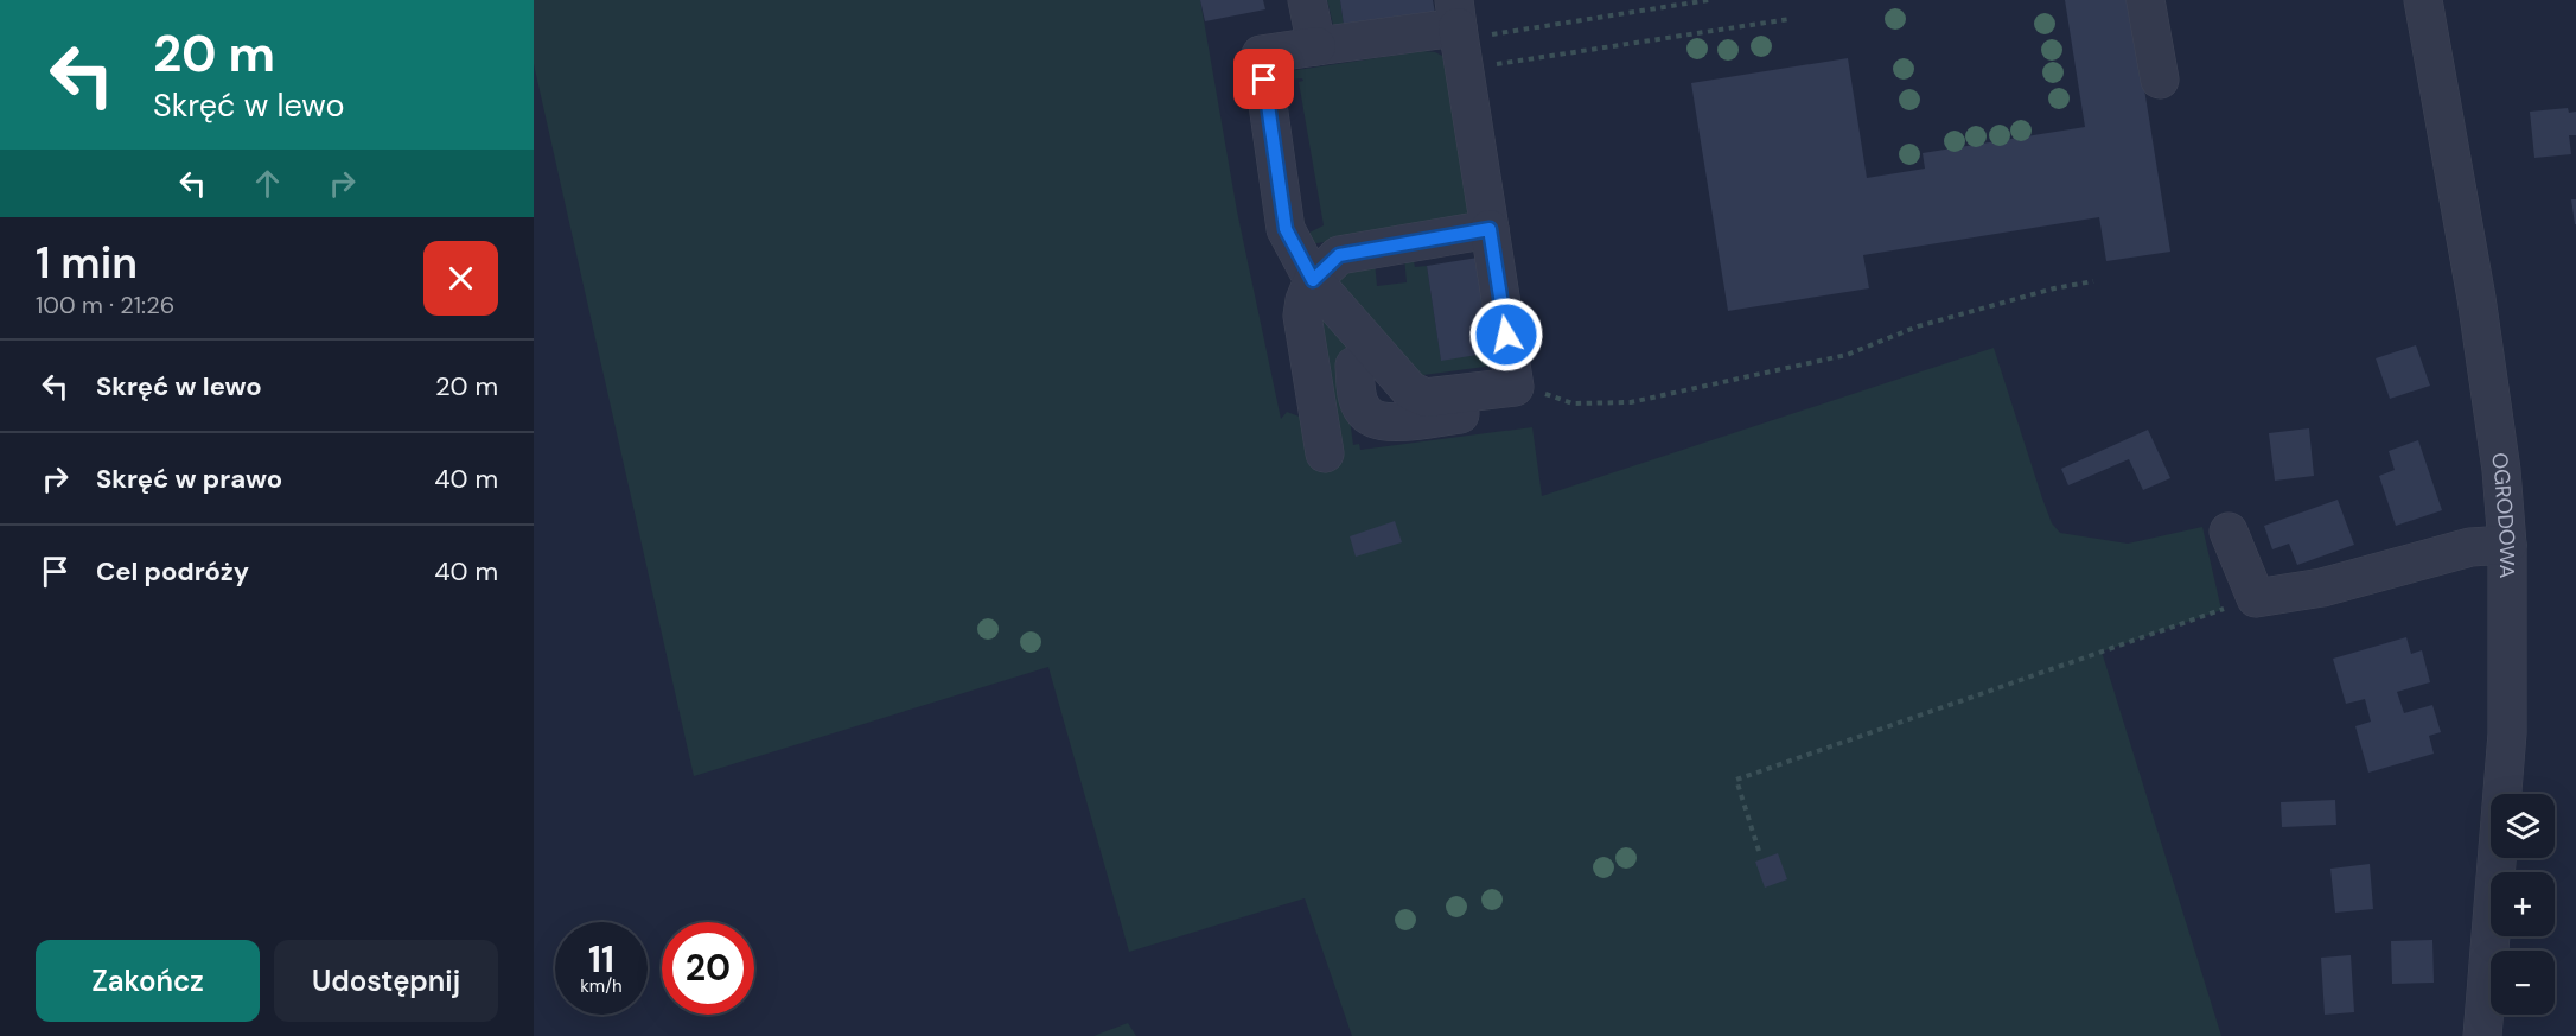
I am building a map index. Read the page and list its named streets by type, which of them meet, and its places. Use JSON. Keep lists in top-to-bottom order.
{
  "streets": {
    "street": ["OGRODOWA"]
  },
  "page": {
    "turn": ["20 m", "Skręć w lewo"],
    "heading": ["1 min", "100 m · 21:26"],
    "list": [
      {
        "name": "Skręć w lewo",
        "value": "20 m"
      },
      {
        "name": "Skręć w prawo",
        "value": "40 m"
      },
      {
        "name": "Cel podróży",
        "value": "40 m"
      }
    ],
    "map_buttons": ["+", "−"],
    "speed": "11 km/h",
    "limit": "20",
    "buttons": ["Zakończ", "Udostępnij"]
  }
}
